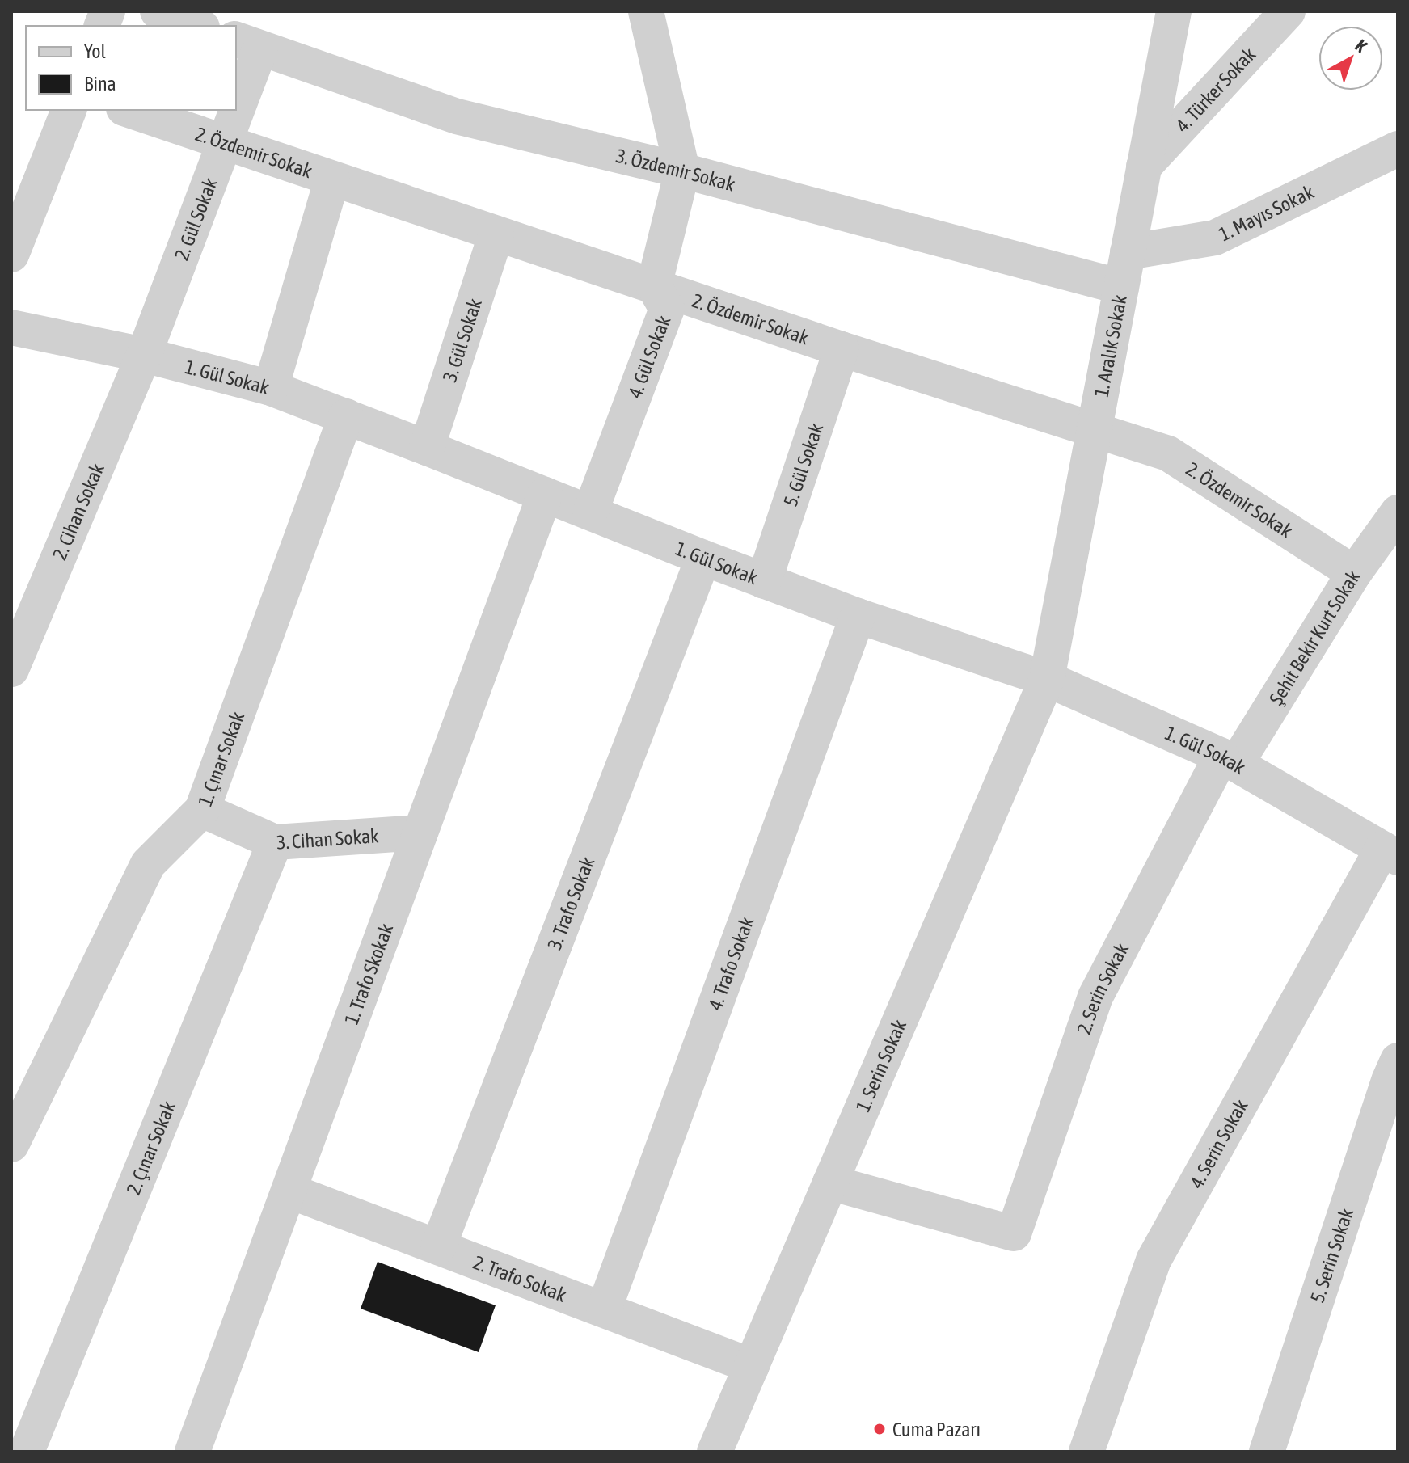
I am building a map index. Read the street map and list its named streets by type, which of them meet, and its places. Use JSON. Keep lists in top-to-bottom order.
{
  "streets": {
    "street": [
      "4. Türker Sokak",
      "2. Özdemir Sokak",
      "3. Özdemir Sokak",
      "1. Mayıs Sokak",
      "2. Gül Sokak",
      "3. Gül Sokak",
      "1. Aralık Sokak",
      "4. Gül Sokak",
      "1. Gül Sokak",
      "5. Gül Sokak",
      "2. Cihan Sokak",
      "Şehit Bekir Kurt Sokak",
      "1. Çınar Sokak",
      "3. Cihan Sokak",
      "3. Trafo Sokak",
      "4. Trafo Sokak",
      "1. Trafo Skokak",
      "2. Serin Sokak",
      "1. Serin Sokak",
      "4. Serin Sokak",
      "2. Çınar Sokak",
      "5. Serin Sokak",
      "2. Trafo Sokak"
    ]
  },
  "crossings": [
    ["4. Türker Sokak", "1. Aralık Sokak"],
    ["2. Özdemir Sokak", "2. Gül Sokak"],
    ["2. Özdemir Sokak", "3. Gül Sokak"],
    ["2. Özdemir Sokak", "1. Aralık Sokak"],
    ["2. Özdemir Sokak", "4. Gül Sokak"],
    ["2. Özdemir Sokak", "5. Gül Sokak"],
    ["2. Özdemir Sokak", "Şehit Bekir Kurt Sokak"],
    ["3. Özdemir Sokak", "2. Gül Sokak"],
    ["3. Özdemir Sokak", "1. Aralık Sokak"],
    ["3. Özdemir Sokak", "4. Gül Sokak"],
    ["1. Mayıs Sokak", "1. Aralık Sokak"],
    ["2. Gül Sokak", "1. Gül Sokak"],
    ["2. Gül Sokak", "2. Cihan Sokak"],
    ["3. Gül Sokak", "1. Gül Sokak"],
    ["1. Aralık Sokak", "1. Gül Sokak"],
    ["1. Aralık Sokak", "1. Serin Sokak"],
    ["4. Gül Sokak", "1. Gül Sokak"],
    ["1. Gül Sokak", "5. Gül Sokak"],
    ["1. Gül Sokak", "2. Cihan Sokak"],
    ["1. Gül Sokak", "Şehit Bekir Kurt Sokak"],
    ["1. Gül Sokak", "1. Çınar Sokak"],
    ["1. Gül Sokak", "3. Trafo Sokak"],
    ["1. Gül Sokak", "4. Trafo Sokak"],
    ["1. Gül Sokak", "1. Trafo Skokak"],
    ["1. Gül Sokak", "2. Serin Sokak"],
    ["1. Gül Sokak", "1. Serin Sokak"],
    ["1. Gül Sokak", "4. Serin Sokak"],
    ["Şehit Bekir Kurt Sokak", "2. Serin Sokak"],
    ["1. Çınar Sokak", "3. Cihan Sokak"],
    ["3. Cihan Sokak", "1. Trafo Skokak"],
    ["3. Cihan Sokak", "2. Çınar Sokak"],
    ["3. Trafo Sokak", "2. Trafo Sokak"],
    ["4. Trafo Sokak", "2. Trafo Sokak"],
    ["1. Trafo Skokak", "2. Trafo Sokak"],
    ["2. Serin Sokak", "1. Serin Sokak"],
    ["1. Serin Sokak", "2. Trafo Sokak"]
  ],
  "places": ["Cuma Pazarı"],
  "legend": ["Yol", "Bina"],
  "north": "top right"
}
